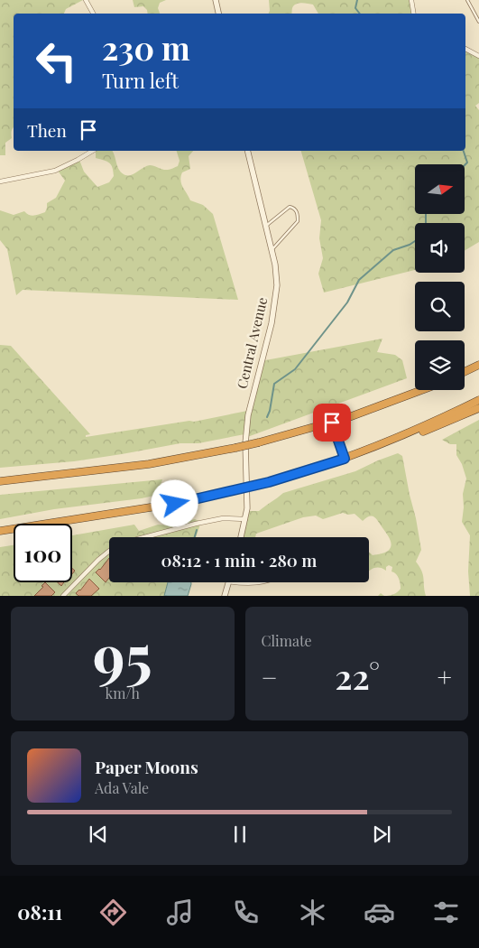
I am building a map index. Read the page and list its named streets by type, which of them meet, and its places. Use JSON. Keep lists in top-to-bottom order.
{
  "streets": {
    "street": ["Central Avenue"]
  },
  "north": "right",
  "page": {
    "turn": ["230 m", "Turn left"],
    "then": "Then",
    "limit": "100",
    "trip": "08:12 · 1 min · 280 m",
    "tile": [
      ["95", "km/h"],
      "Climate"
    ],
    "heat": ["−", "22°", "+"],
    "song": ["Paper Moons", "Ada Vale"],
    "tabs": "08:11"
  }
}
